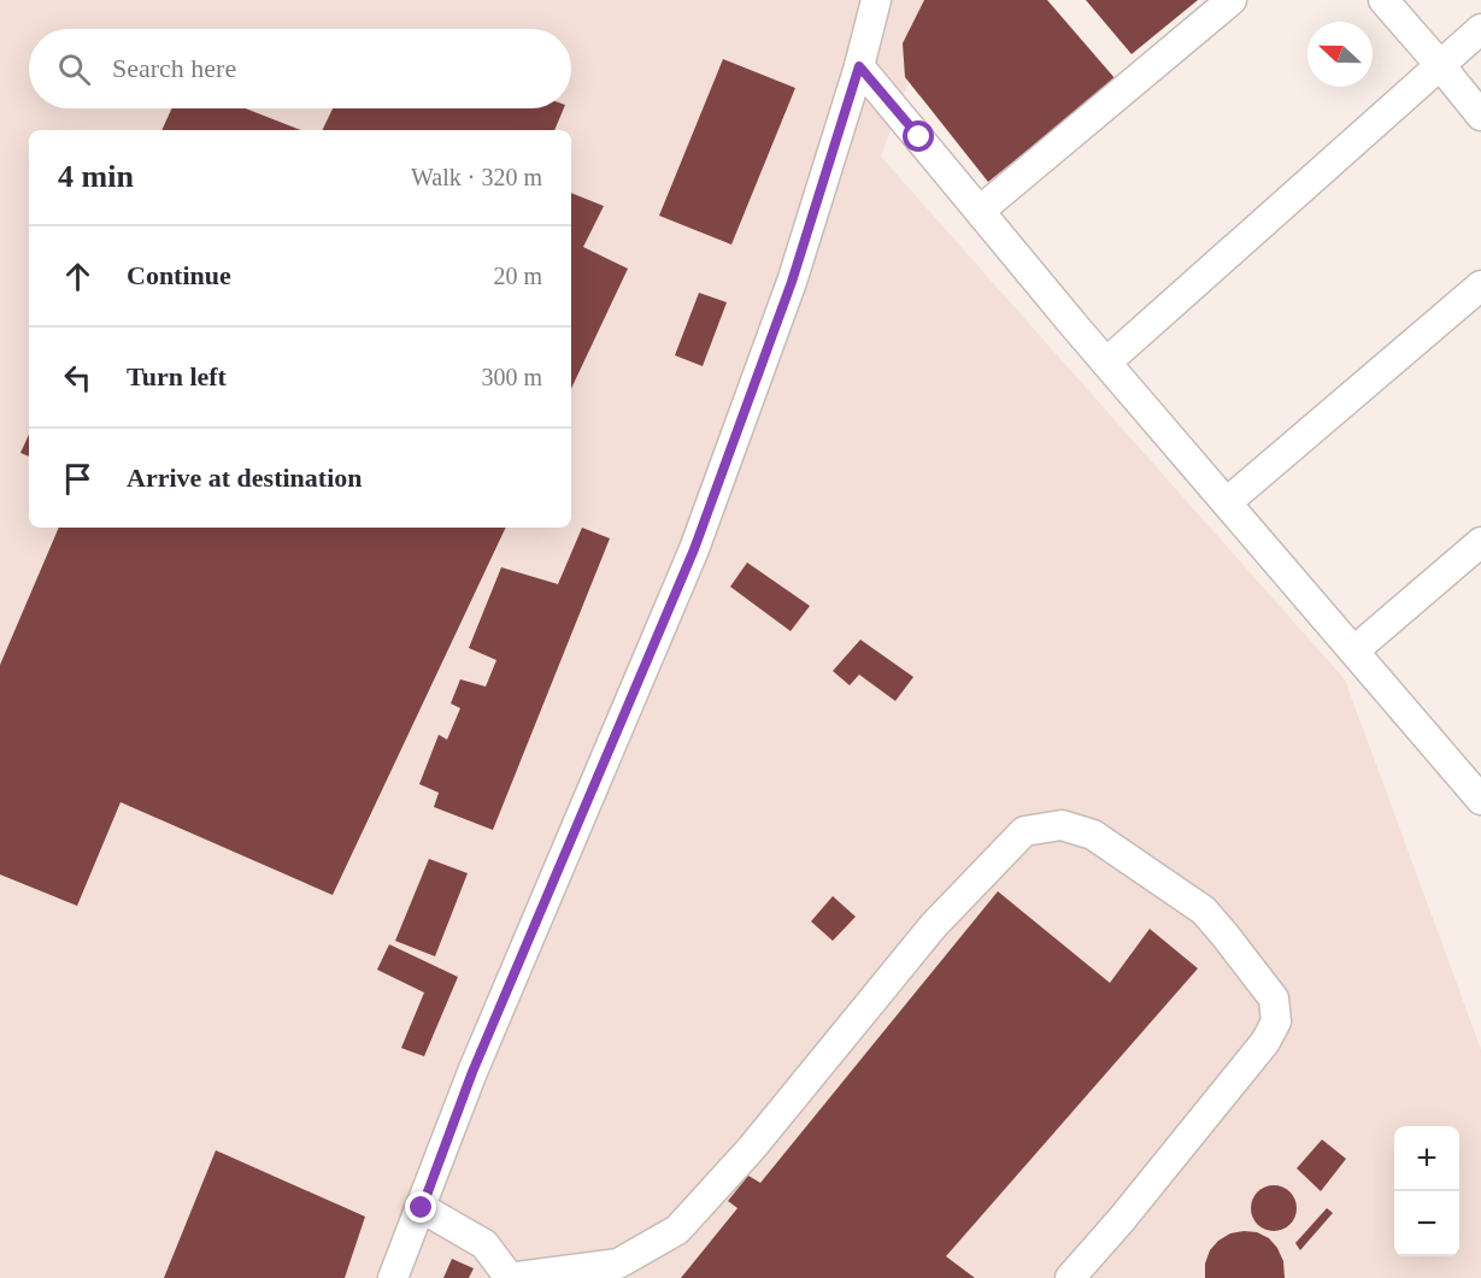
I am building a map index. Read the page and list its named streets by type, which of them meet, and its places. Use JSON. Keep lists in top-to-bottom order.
{
  "north": "left",
  "page": {
    "search": "Search here",
    "heading": ["4 min", "Walk · 320 m"],
    "list": [
      ["Continue", "20 m"],
      ["Turn left", "300 m"],
      "Arrive at destination"
    ],
    "map_buttons": ["+", "−"]
  }
}
